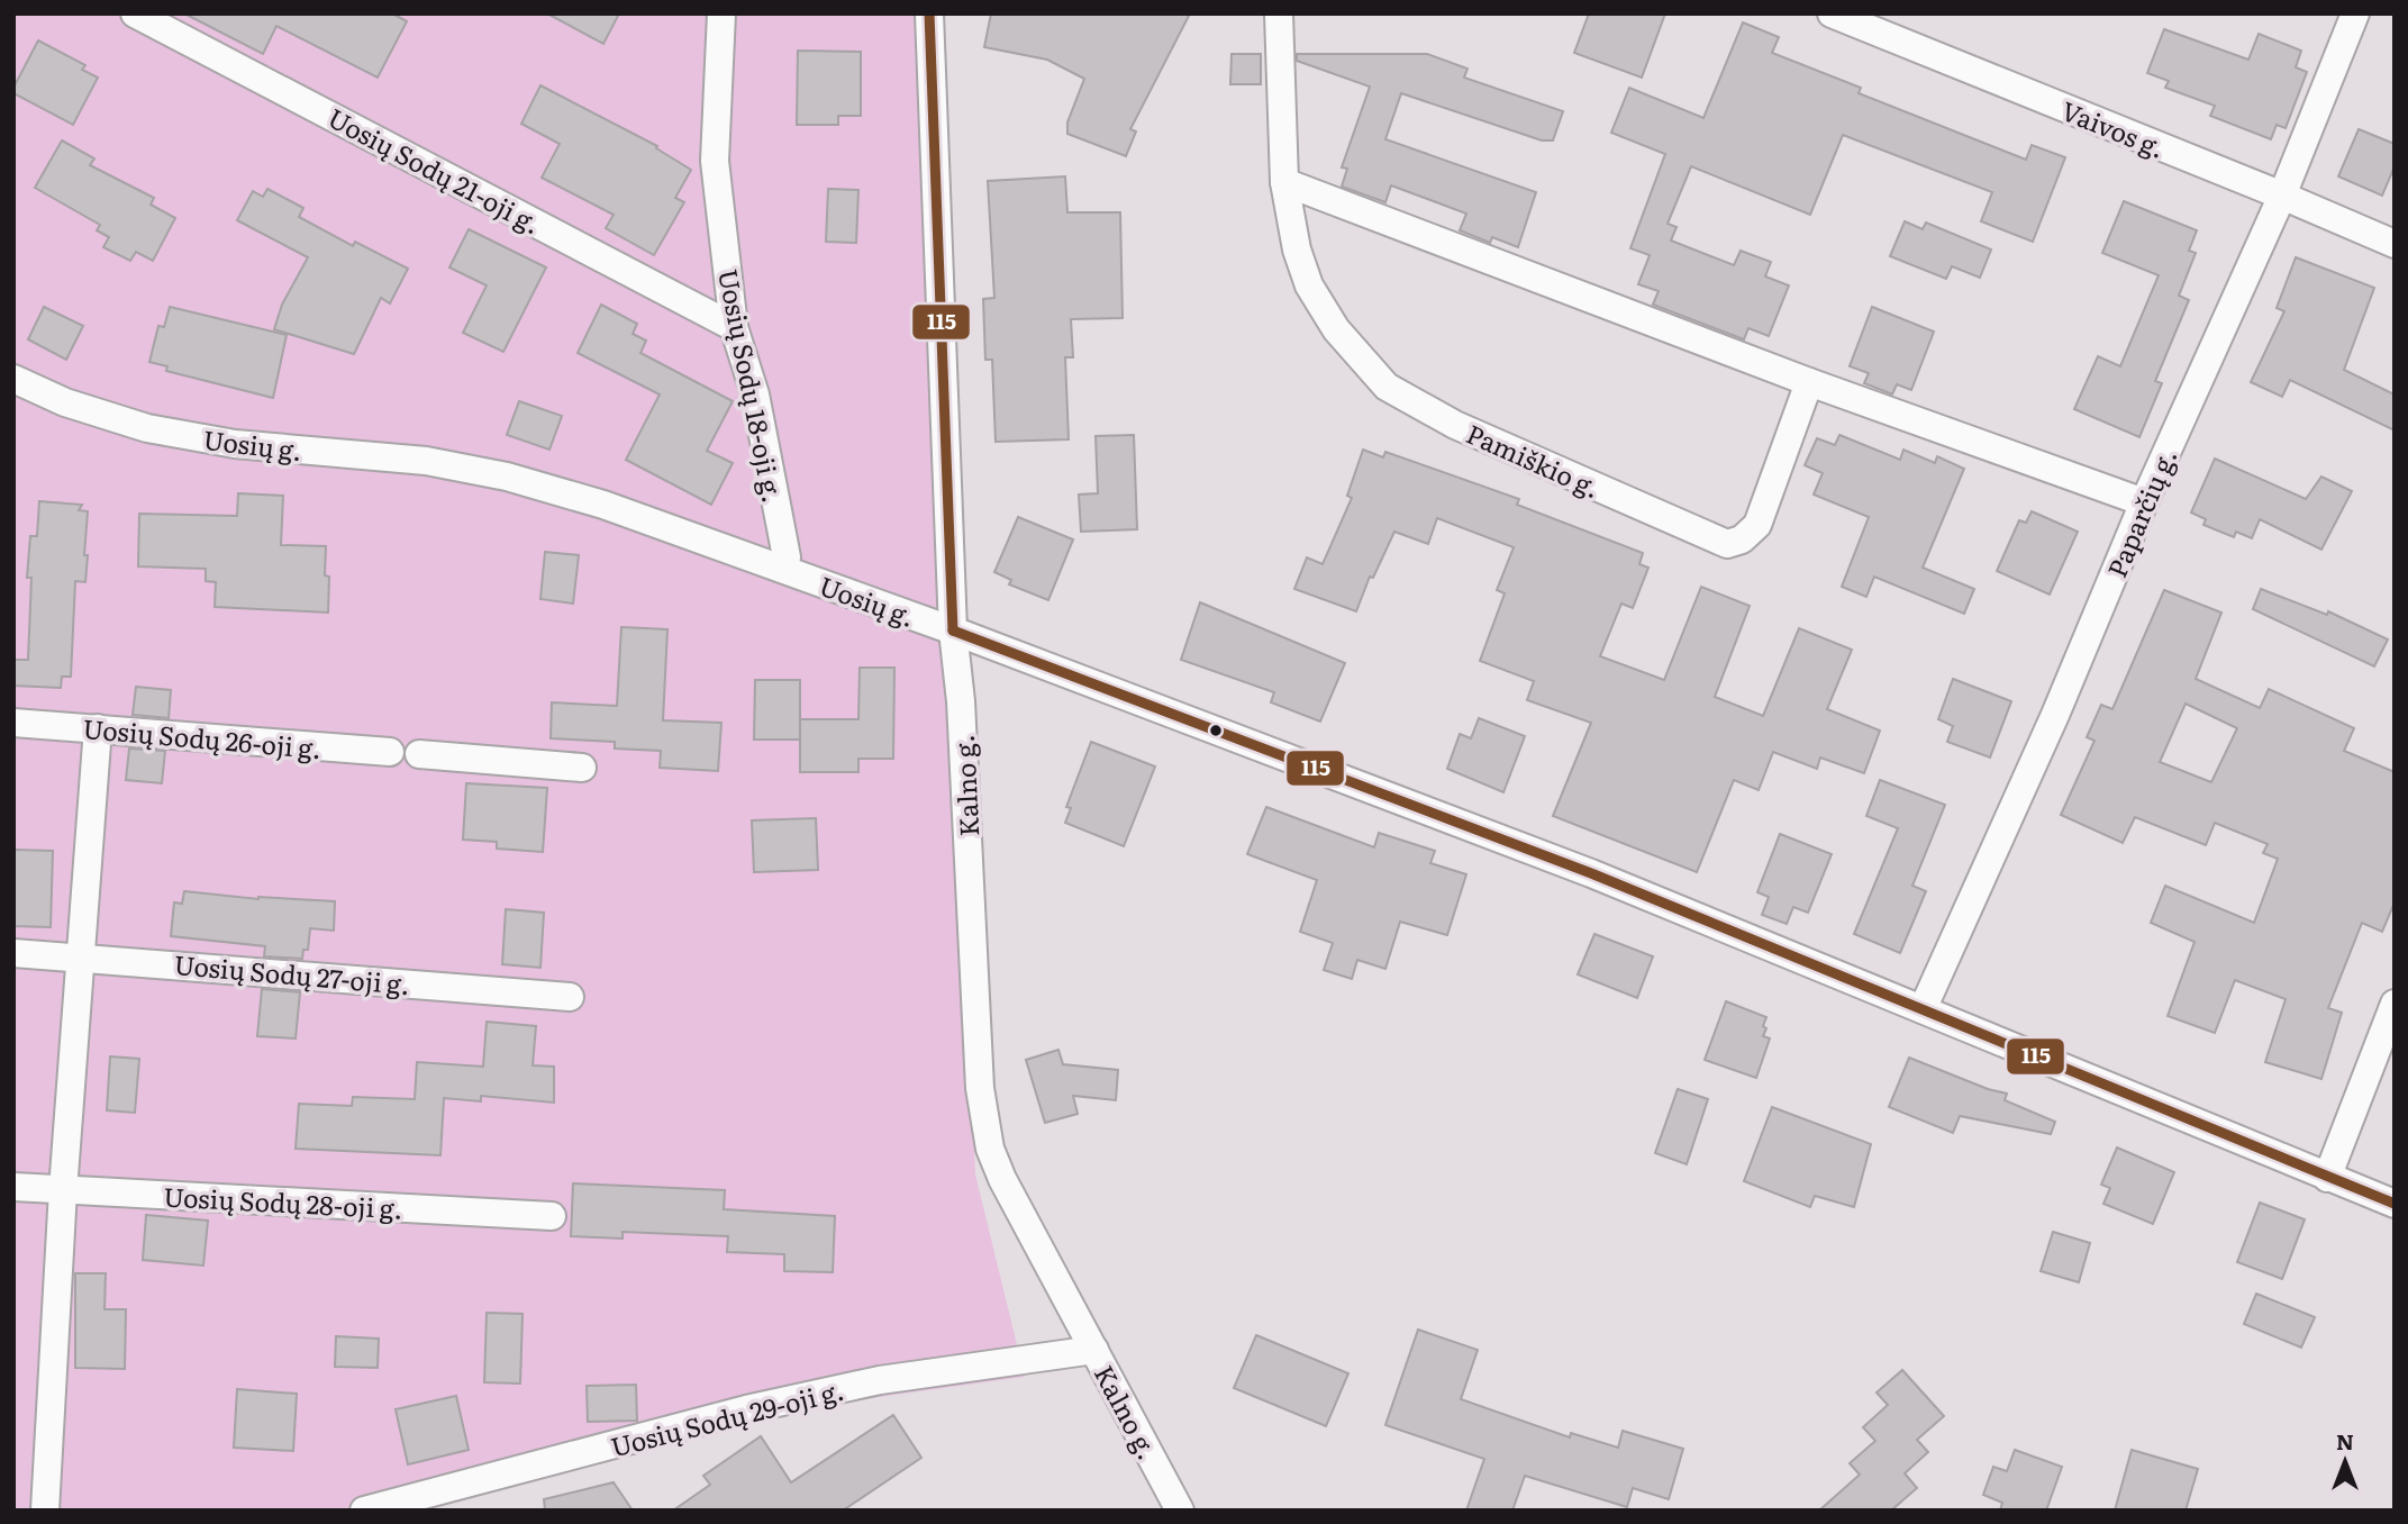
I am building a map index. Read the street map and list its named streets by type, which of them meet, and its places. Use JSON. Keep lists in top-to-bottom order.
{
  "streets": {
    "street": [
      "Vaivos g.",
      "Uosių Sodų 21-oji g.",
      "Uosių Sodų 18-oji g.",
      "Uosių g.",
      "Pamiškio g.",
      "Paparčių g.",
      "Uosių Sodų 26-oji g.",
      "Kalno g.",
      "Uosių Sodų 27-oji g.",
      "Uosių Sodų 28-oji g.",
      "Uosių Sodų 29-oji g."
    ]
  },
  "crossings": [
    ["Vaivos g.", "Paparčių g."],
    ["Uosių Sodų 21-oji g.", "Uosių Sodų 18-oji g."],
    ["Uosių Sodų 18-oji g.", "Uosių g."],
    ["Uosių g.", "Paparčių g."],
    ["Uosių g.", "Kalno g."],
    ["Kalno g.", "Uosių Sodų 29-oji g."]
  ],
  "lines": ["transit line 115"],
  "north": "top"
}
